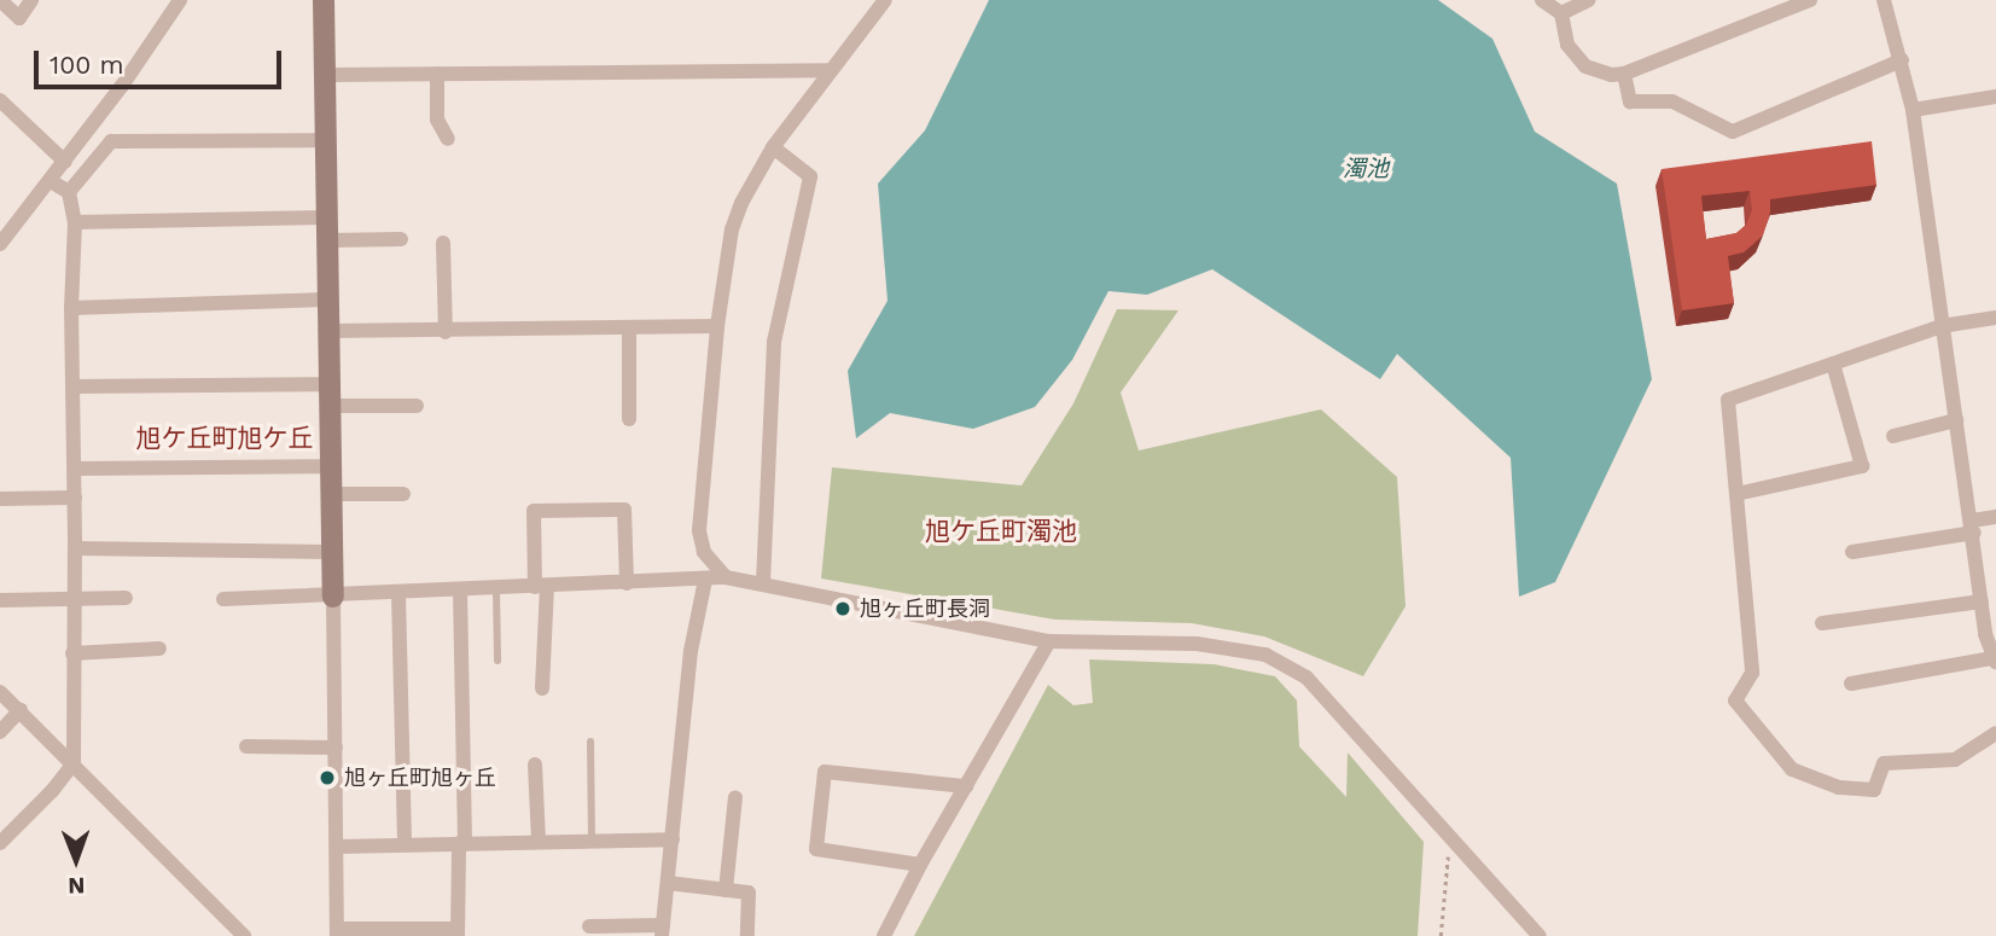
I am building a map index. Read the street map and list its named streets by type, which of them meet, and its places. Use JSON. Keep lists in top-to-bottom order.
{
  "districts": ["旭ケ丘町旭ケ丘", "旭ケ丘町濁池"],
  "water": ["濁池"],
  "places": ["旭ヶ丘町長洞", "旭ヶ丘町旭ヶ丘"],
  "scale_bar": "100 m",
  "north": "bottom"
}
